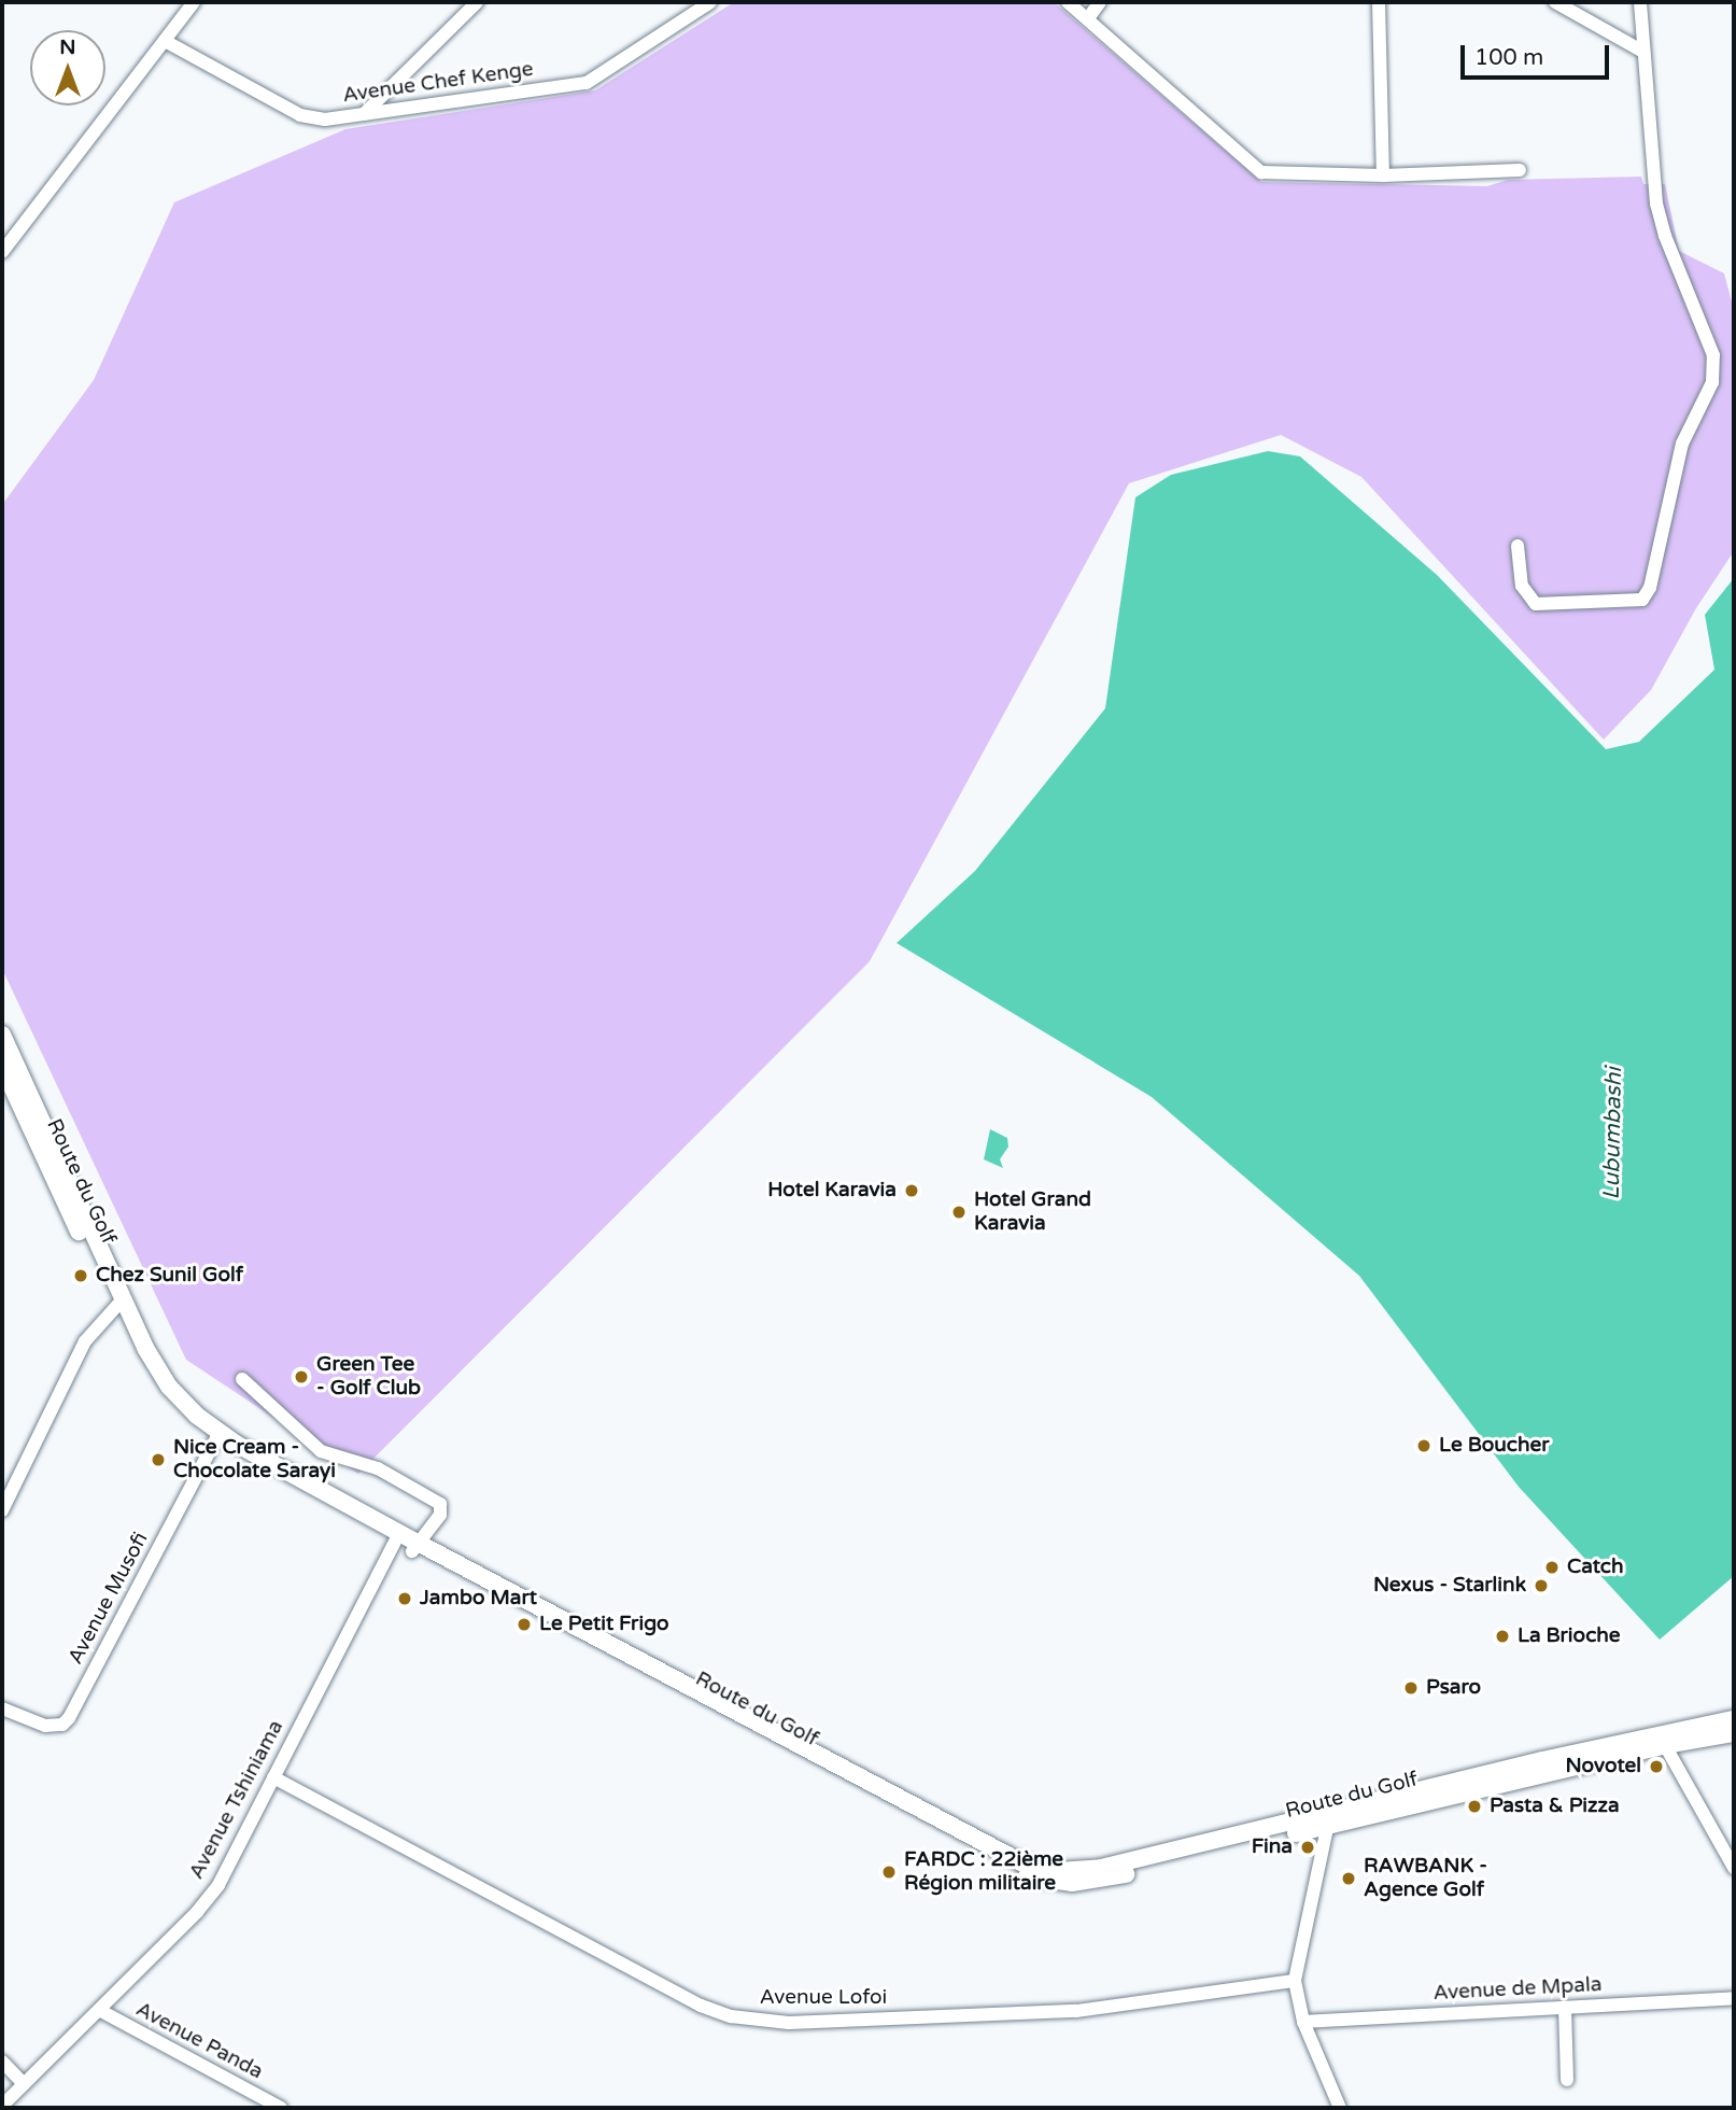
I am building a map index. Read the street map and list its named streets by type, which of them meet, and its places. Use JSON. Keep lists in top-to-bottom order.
{
  "streets": {
    "main road": ["Route du Golf"],
    "street": [
      "Avenue Chef Kenge",
      "Avenue Musofi",
      "Avenue Tshiniama",
      "Avenue de Mpala",
      "Avenue Lofoi",
      "Avenue Panda"
    ]
  },
  "crossings": [
    ["Route du Golf", "Avenue Musofi"],
    ["Route du Golf", "Avenue Tshiniama"],
    ["Avenue Tshiniama", "Avenue Lofoi"],
    ["Avenue Tshiniama", "Avenue Panda"]
  ],
  "water": ["Lubumbashi"],
  "places": [
    "Hotel Karavia",
    "Hotel Grand Karavia",
    "Chez Sunil Golf",
    "Green Tee - Golf Club",
    "Le Boucher",
    "Nice Cream - Chocolate Sarayi",
    "Catch",
    "Nexus - Starlink",
    "Jambo Mart",
    "Le Petit Frigo",
    "La Brioche",
    "Psaro",
    "Novotel",
    "Pasta & Pizza",
    "Fina",
    "FARDC : 22ième Région militaire",
    "RAWBANK - Agence Golf"
  ],
  "scale_bar": "100 m",
  "north": "top"
}
